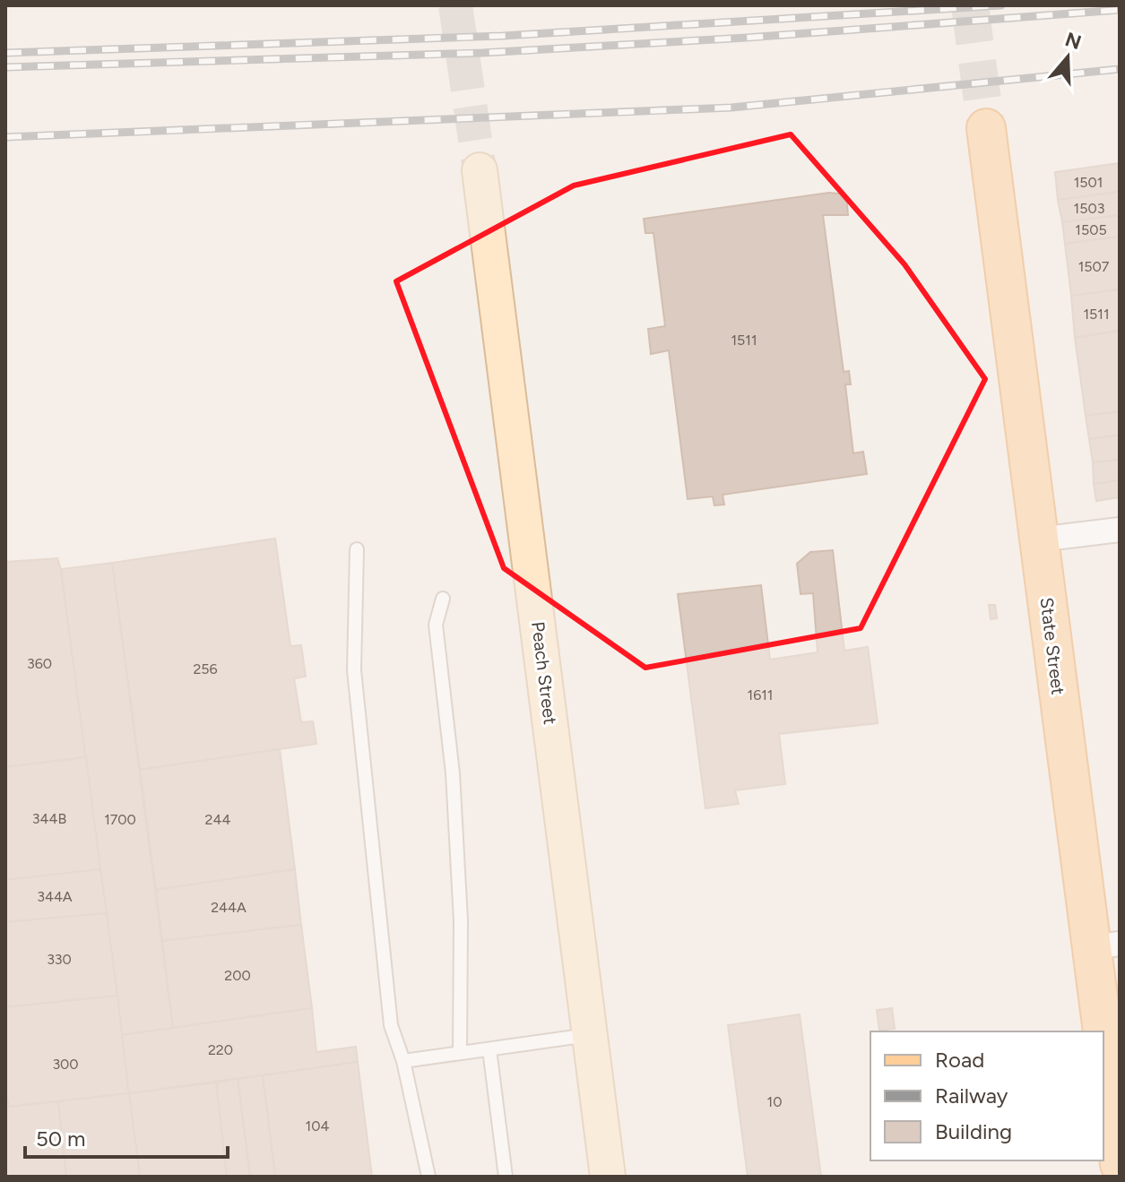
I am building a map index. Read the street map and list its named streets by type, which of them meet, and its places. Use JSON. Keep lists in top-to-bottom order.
{
  "streets": {
    "main road": ["State Street", "Peach Street"]
  },
  "house_numbers": [
    "1501",
    "1503",
    "1505",
    "1507",
    "1511",
    "1511",
    "360",
    "256",
    "1611",
    "344B",
    "1700",
    "244",
    "344A",
    "244A",
    "330",
    "200",
    "220",
    "300",
    "10",
    "104"
  ],
  "legend": ["Road", "Railway", "Building"],
  "scale_bar": "50 m",
  "north": "top"
}
